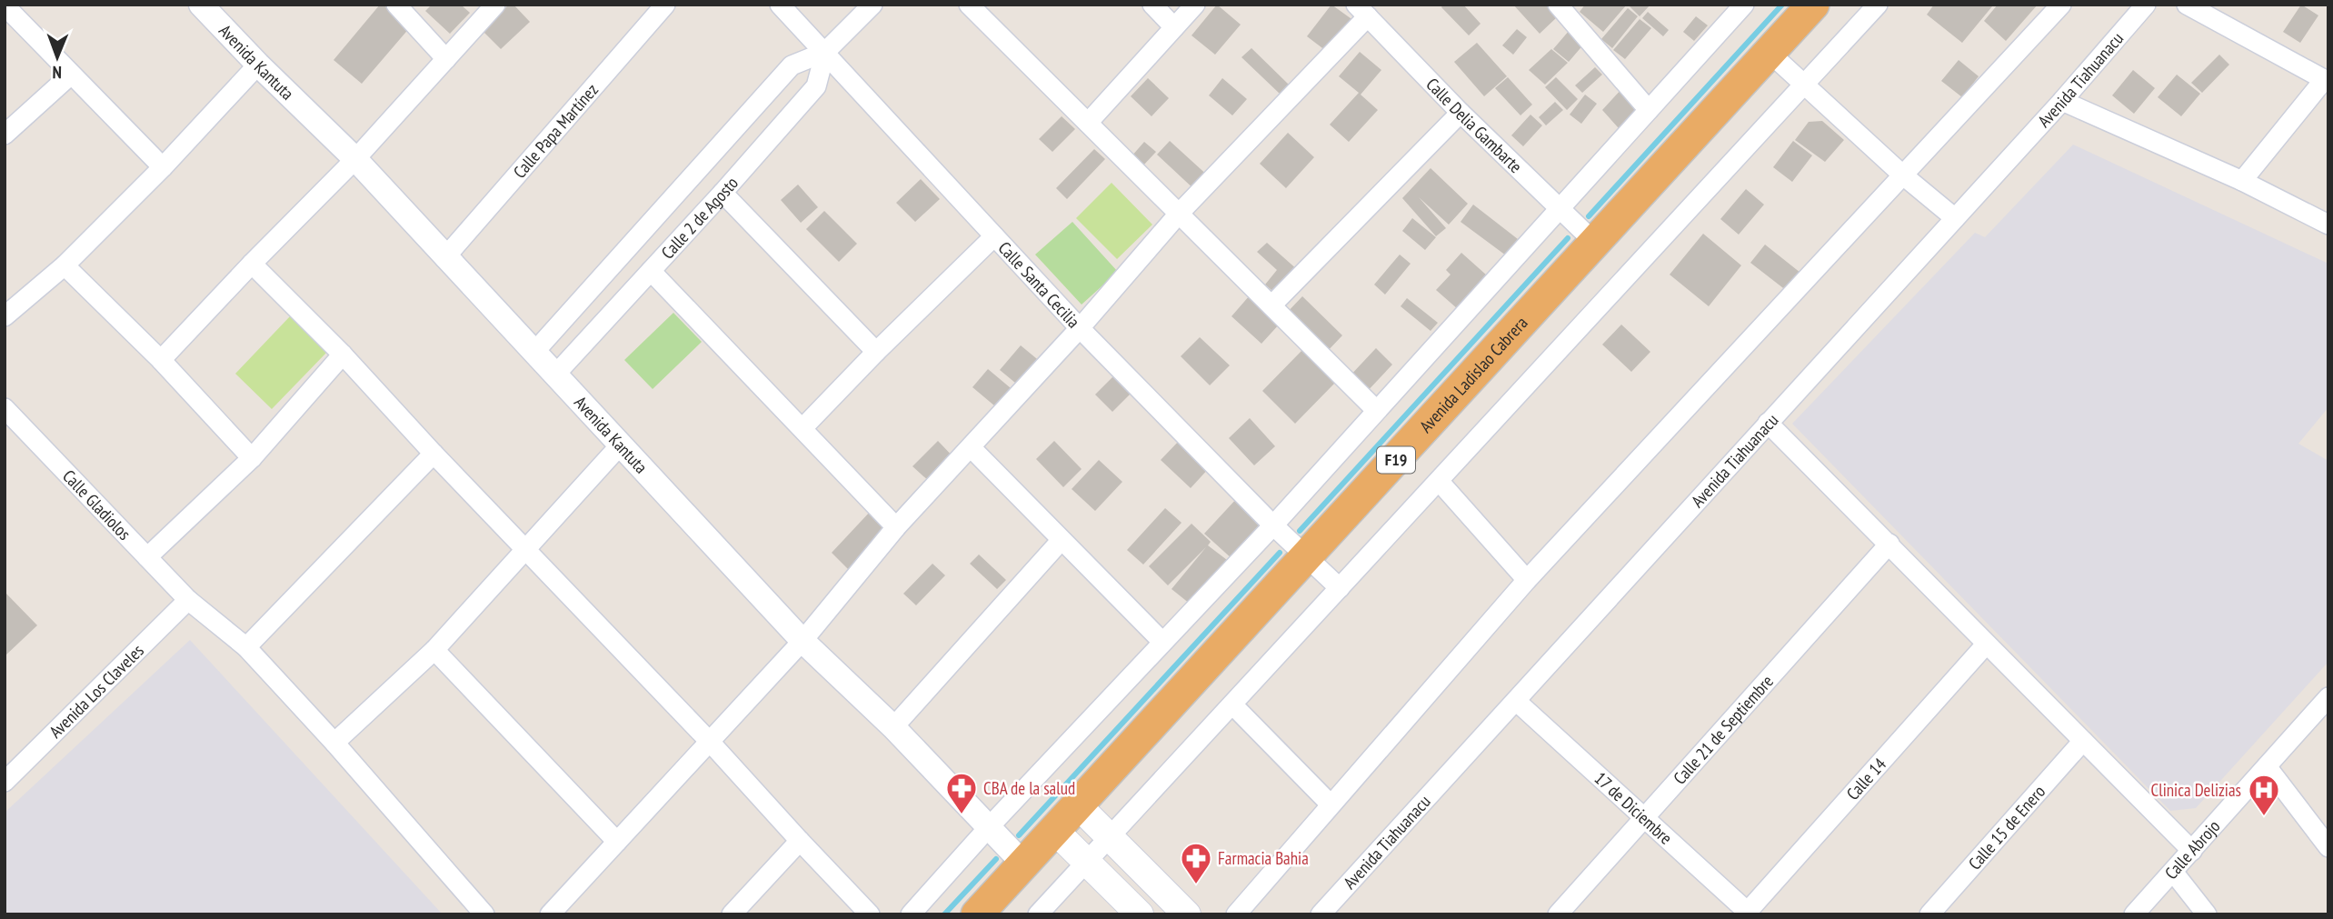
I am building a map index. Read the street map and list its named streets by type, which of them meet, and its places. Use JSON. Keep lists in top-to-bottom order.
{
  "streets": {
    "highway": ["Avenida Ladislao Cabrera", "F19"],
    "street": [
      "Avenida Kantuta",
      "Avenida Tiahuanacu",
      "Calle Delia Gambarte",
      "Calle Papa Martínez",
      "Calle 2 de Agosto",
      "Calle Santa Cecilia",
      "Calle Gladiolos",
      "Avenida Los Claveles",
      "Calle 21 de Septiembre",
      "Calle 14",
      "17 de Diciembre",
      "Calle 15 de Enero",
      "Calle Abrojo"
    ]
  },
  "crossings": [
    ["Avenida Kantuta", "Calle Papa Martínez"],
    ["Avenida Kantuta", "Calle 2 de Agosto"],
    ["Avenida Kantuta", "Avenida Ladislao Cabrera"],
    ["Avenida Tiahuanacu", "17 de Diciembre"],
    ["Calle Delia Gambarte", "Avenida Ladislao Cabrera"],
    ["Calle 2 de Agosto", "Calle Santa Cecilia"],
    ["Calle Santa Cecilia", "Avenida Ladislao Cabrera"],
    ["Calle Gladiolos", "Avenida Los Claveles"],
    ["Calle 21 de Septiembre", "17 de Diciembre"],
    ["Calle 14", "17 de Diciembre"]
  ],
  "places": {
    "pharmacy": ["CBA de la salud", "Farmacia Bahia"],
    "hospital": ["Clinica Delizias"]
  },
  "north": "bottom"
}
